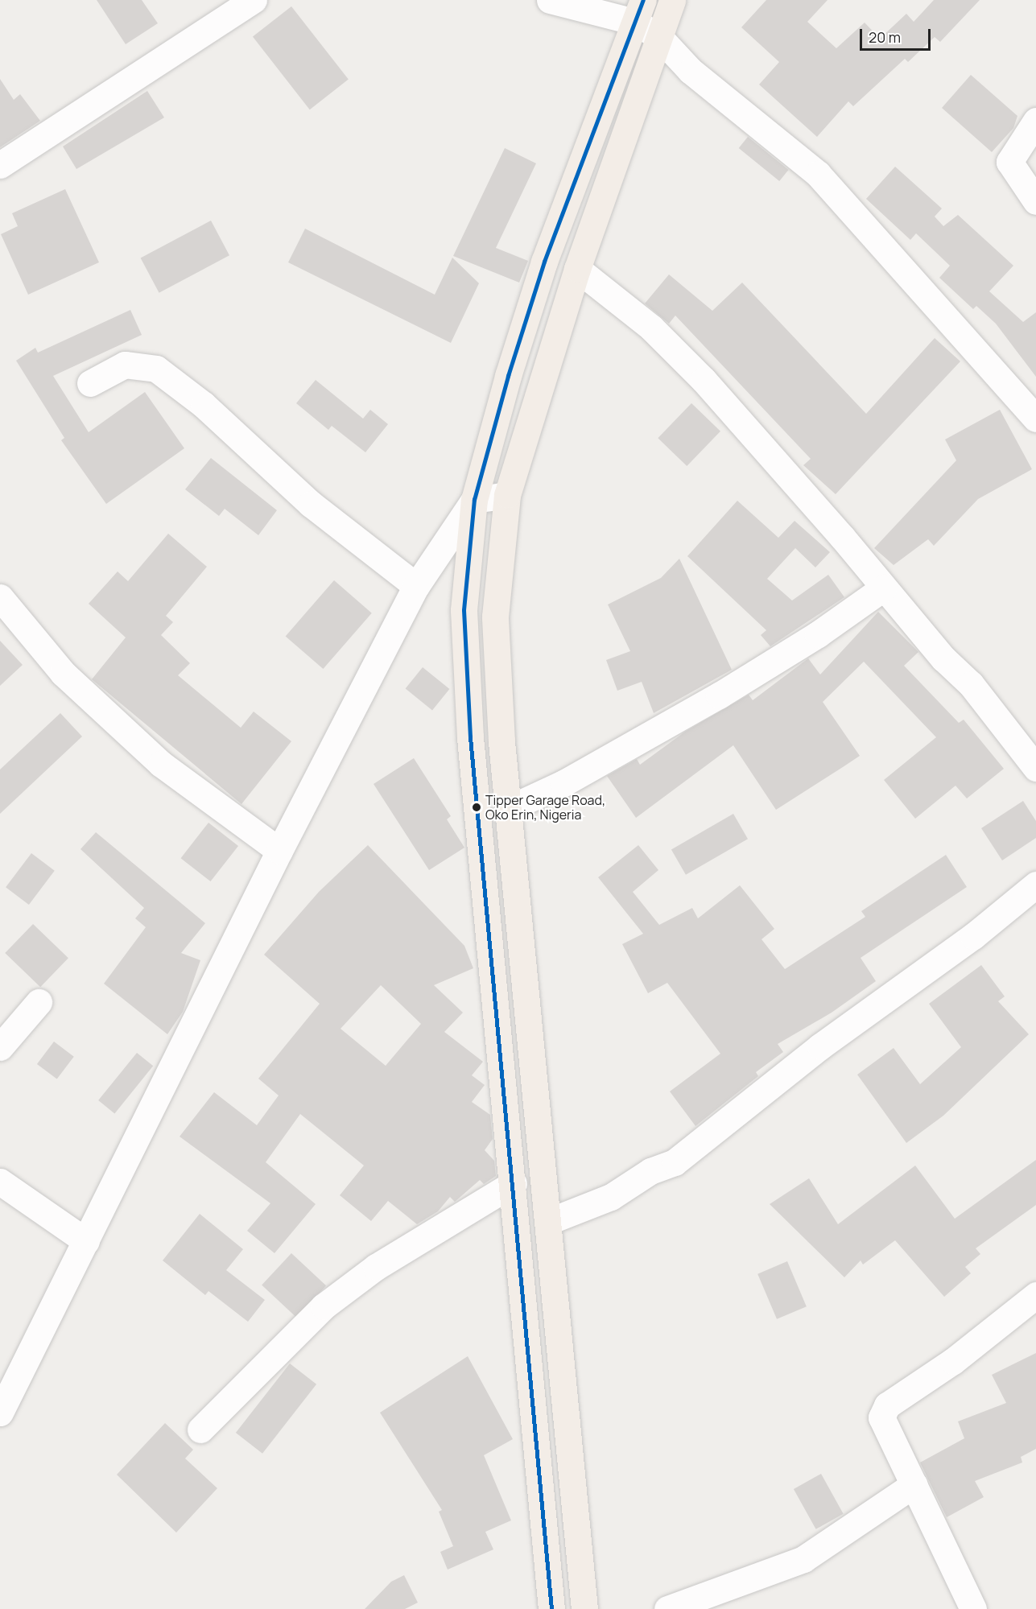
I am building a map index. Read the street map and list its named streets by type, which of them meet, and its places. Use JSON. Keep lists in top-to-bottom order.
{
  "places": ["Tipper Garage Road, Oko Erin, Nigeria"],
  "scale_bar": "20 m"
}
